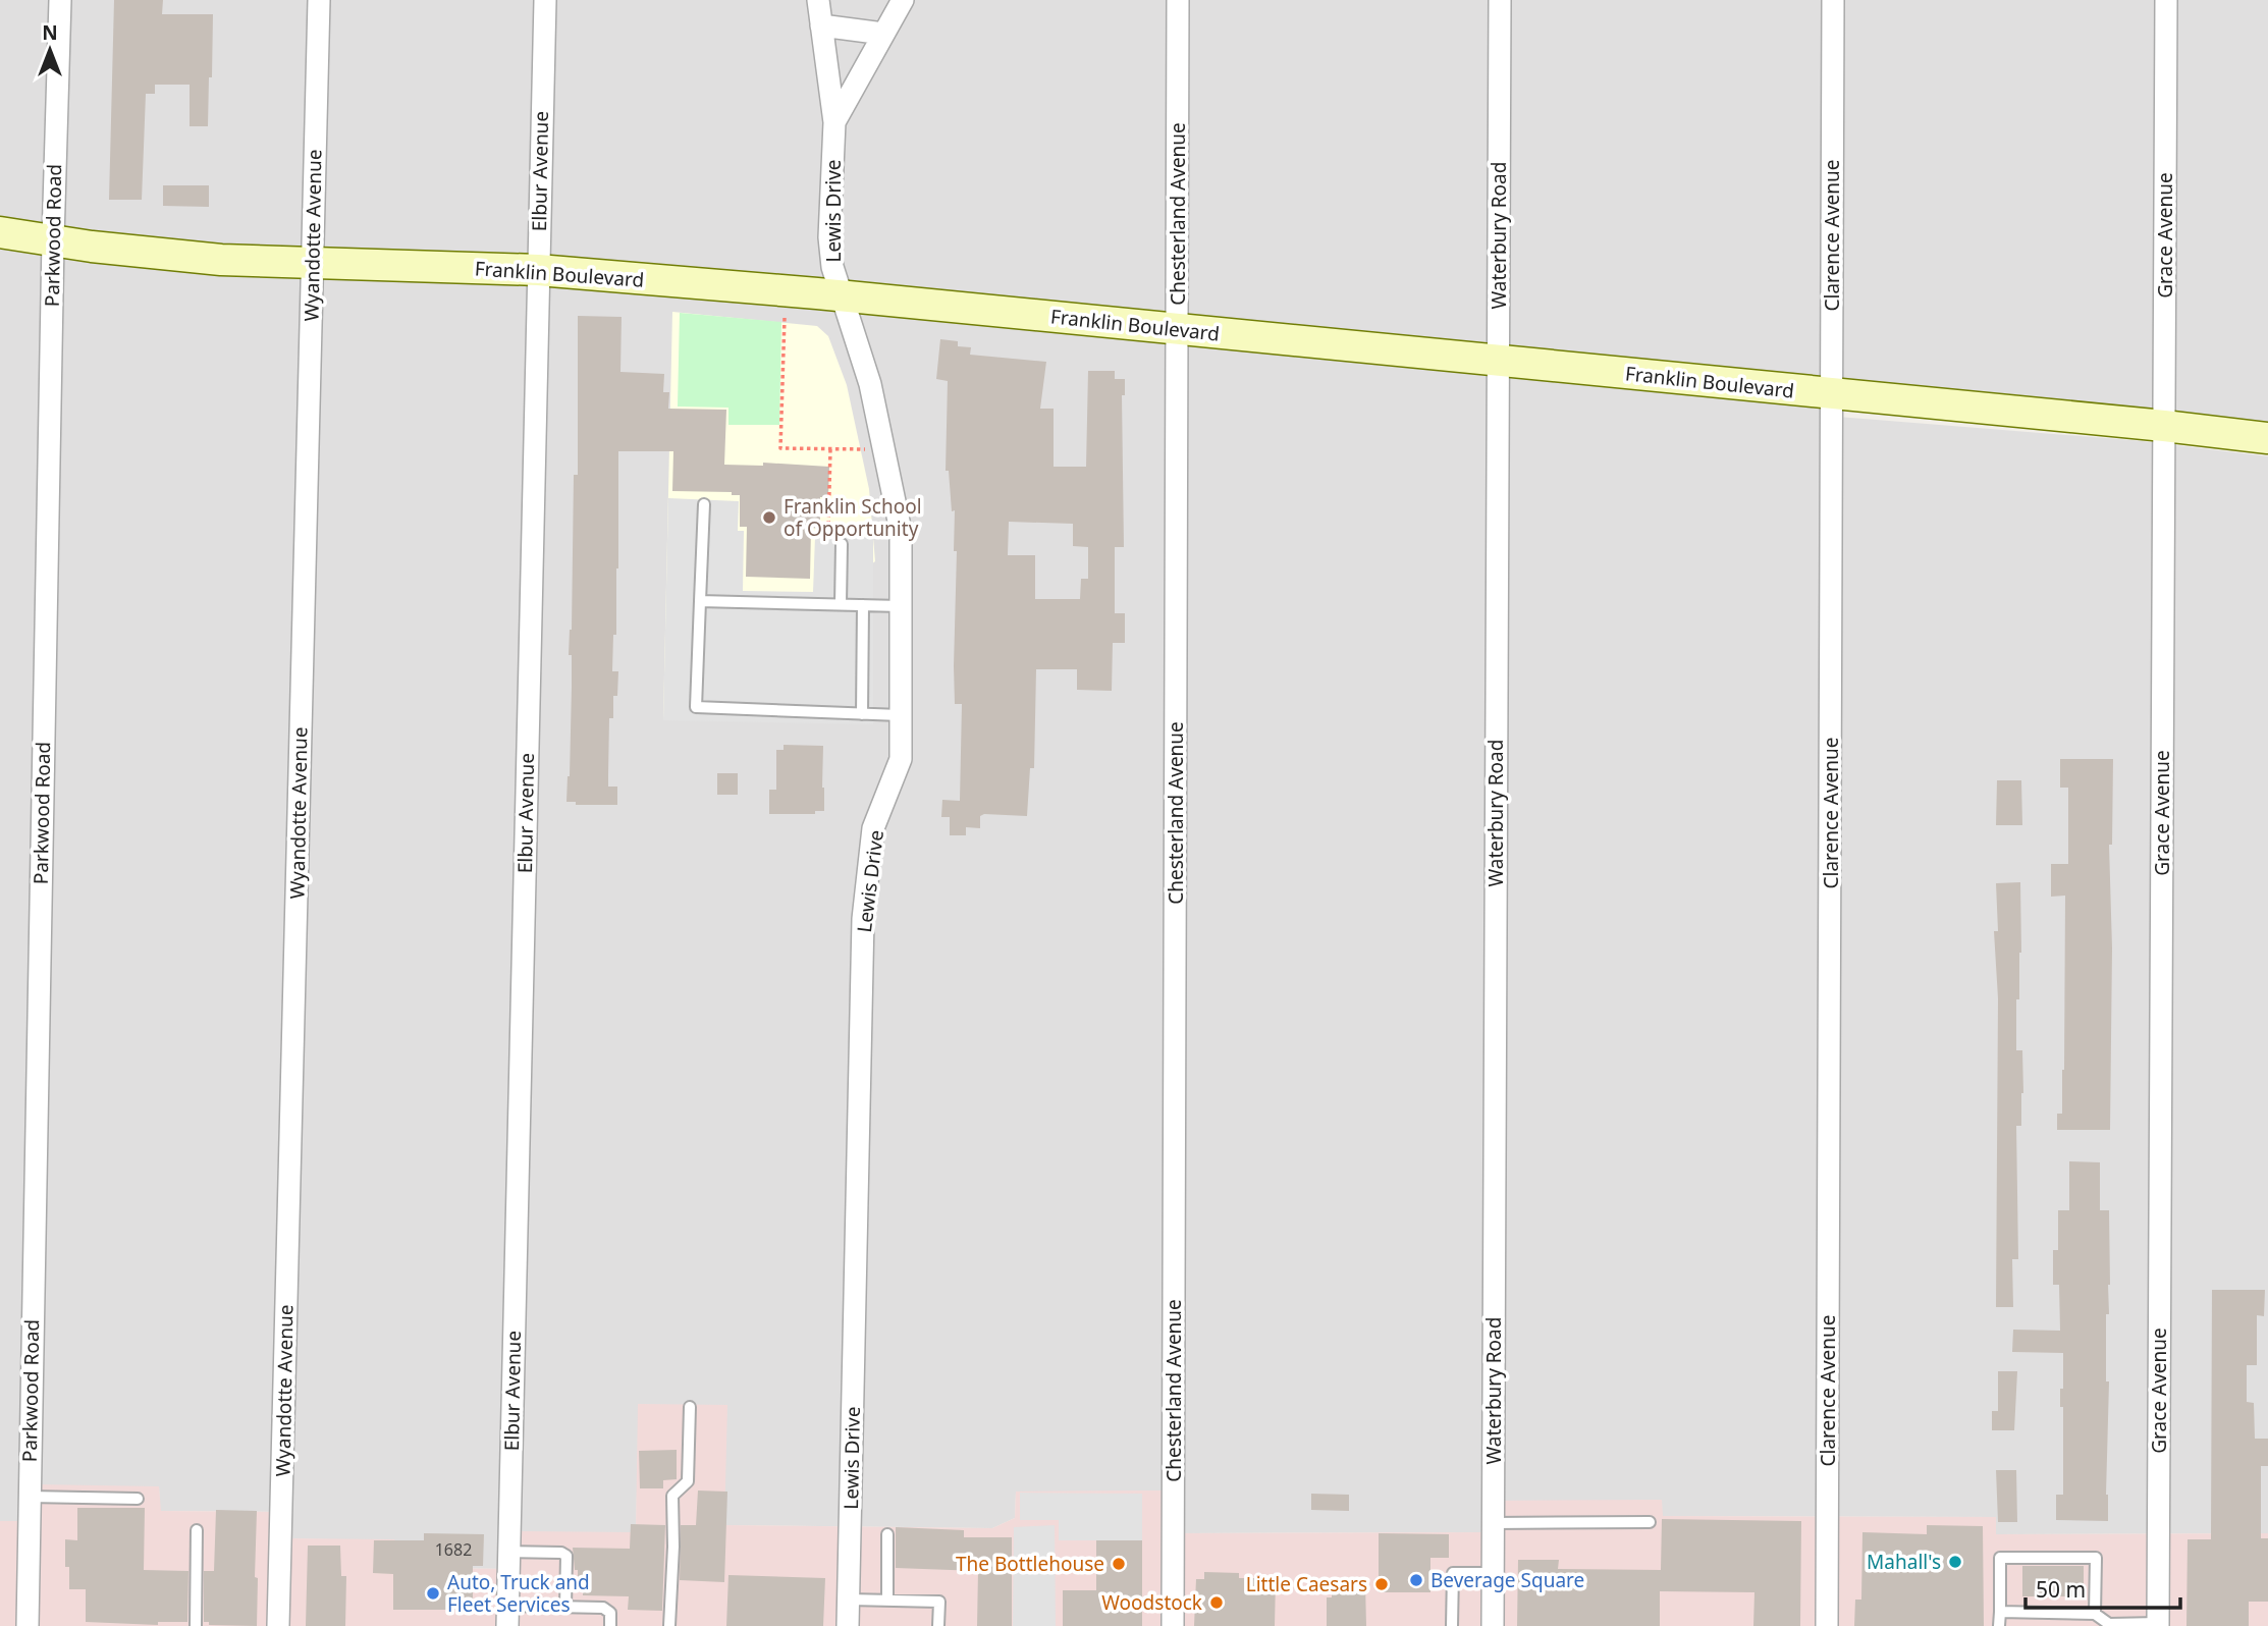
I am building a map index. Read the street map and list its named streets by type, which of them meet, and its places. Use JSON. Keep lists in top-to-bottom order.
{
  "streets": {
    "street": [
      "Elbur Avenue",
      "Lewis Drive",
      "Chesterland Avenue",
      "Parkwood Road",
      "Wyandotte Avenue",
      "Waterbury Road",
      "Clarence Avenue",
      "Grace Avenue",
      "Franklin Boulevard"
    ]
  },
  "crossings": [
    ["Elbur Avenue", "Franklin Boulevard"],
    ["Lewis Drive", "Franklin Boulevard"],
    ["Chesterland Avenue", "Franklin Boulevard"],
    ["Parkwood Road", "Franklin Boulevard"],
    ["Wyandotte Avenue", "Franklin Boulevard"],
    ["Waterbury Road", "Franklin Boulevard"],
    ["Clarence Avenue", "Franklin Boulevard"],
    ["Grace Avenue", "Franklin Boulevard"]
  ],
  "places": [
    "Franklin School of Opportunity",
    "Mahall's",
    "The Bottlehouse",
    "Beverage Square",
    "Little Caesars",
    "Auto, Truck and Fleet Services",
    "Woodstock"
  ],
  "house_numbers": ["1682"],
  "scale_bar": "50 m",
  "north": "top"
}
